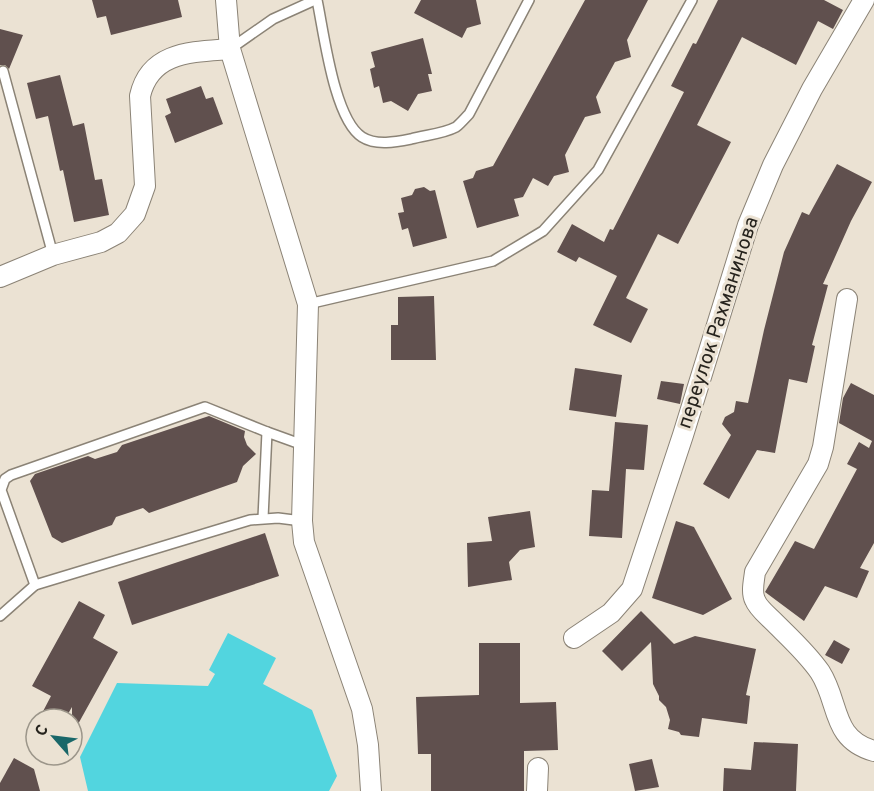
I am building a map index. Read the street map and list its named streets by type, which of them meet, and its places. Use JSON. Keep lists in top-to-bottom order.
{
  "streets": {
    "street": ["переулок Рахманинова"]
  },
  "north": "top left"
}
